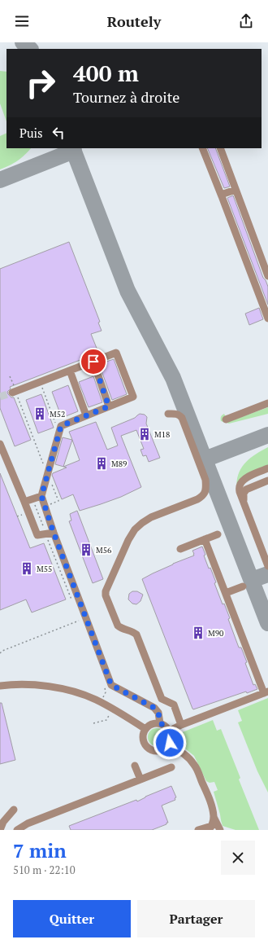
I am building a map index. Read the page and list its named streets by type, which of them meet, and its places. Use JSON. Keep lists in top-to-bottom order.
{
  "places": {
    "building": [
      "M52",
      "M18",
      "M89",
      "M56",
      "M55",
      "M90"
    ]
  },
  "page": {
    "header": "Routely",
    "turn": ["400 m", "Tournez à droite"],
    "then": "Puis",
    "heading": ["7 min", "510 m · 22:10"],
    "buttons": ["Quitter", "Partager"]
  }
}
